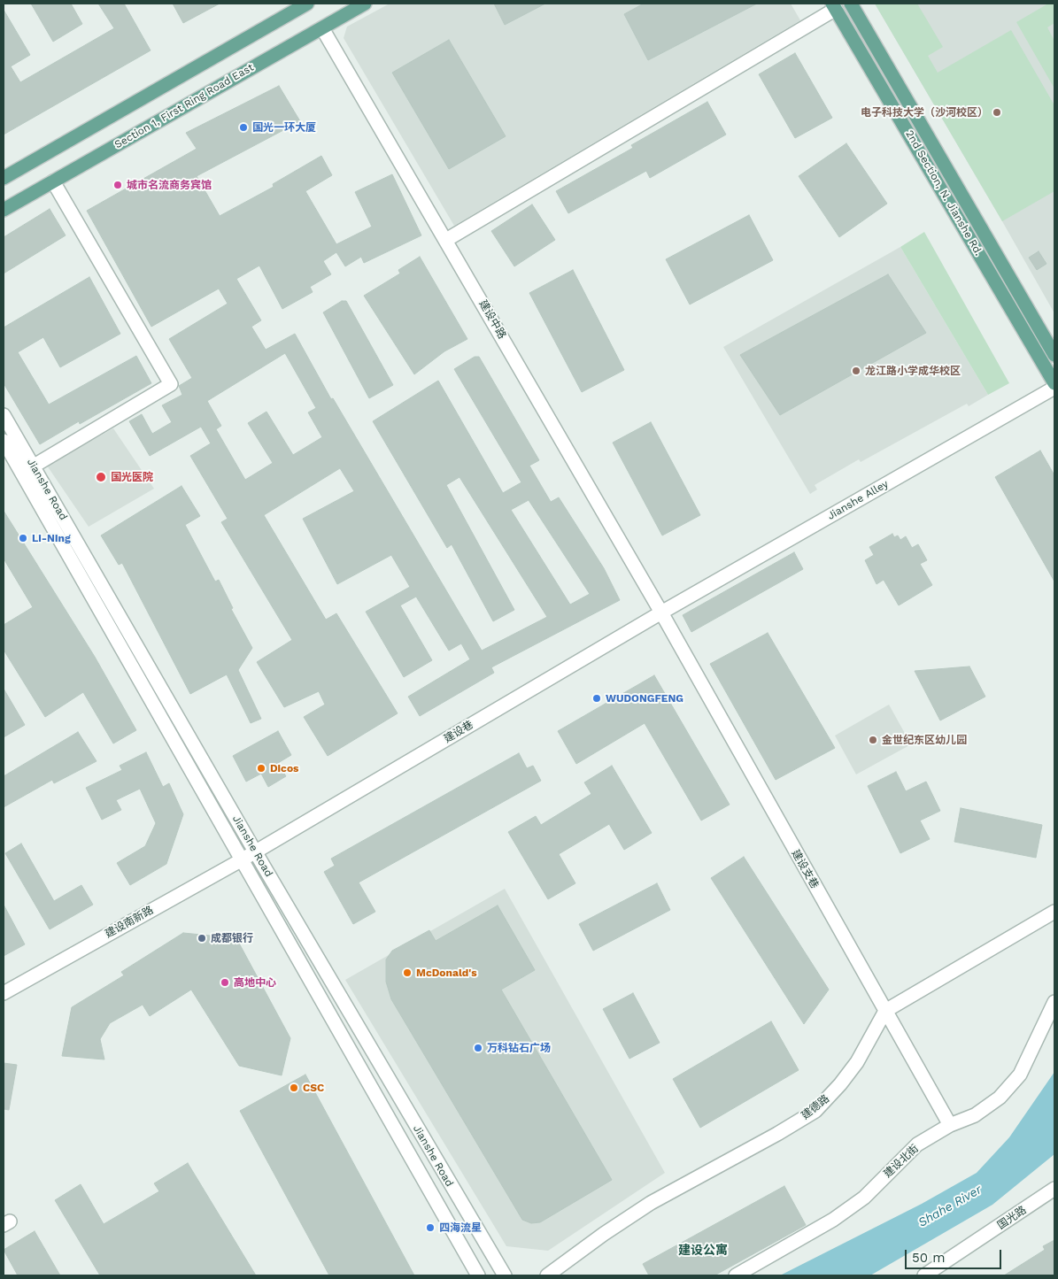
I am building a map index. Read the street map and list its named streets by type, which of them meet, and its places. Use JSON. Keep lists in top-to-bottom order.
{
  "streets": {
    "main road": ["Section 1, First Ring Road East", "2nd Section, N. Jianshe Rd."],
    "street": [
      "建设中路",
      "Jianshe Road",
      "Jianshe Alley",
      "建设巷",
      "建设支巷",
      "建设南新路",
      "建德路",
      "建设北街",
      "国光路"
    ]
  },
  "crossings": [
    ["Section 1, First Ring Road East", "建设中路"],
    ["建设中路", "Jianshe Alley"],
    ["建设中路", "建设巷"],
    ["建设中路", "建设支巷"],
    ["Jianshe Road", "建设巷"],
    ["Jianshe Road", "建设南新路"],
    ["Jianshe Alley", "建设巷"],
    ["Jianshe Alley", "建设支巷"],
    ["建设巷", "建设支巷"],
    ["建设巷", "建设南新路"],
    ["建设支巷", "建德路"],
    ["建设支巷", "建设北街"]
  ],
  "districts": ["建设公寓"],
  "water": ["Shahe River"],
  "places": [
    "电子科技大学（沙河校区）",
    "国光一环大厦",
    "城市名流商务宾馆",
    "龙江路小学成华校区",
    "国光医院",
    "Li-Ning",
    "WUDONGFENG",
    "金世纪东区幼儿园",
    "Dicos",
    "成都银行",
    "McDonald's",
    "高地中心",
    "万科钻石广场",
    "CSC",
    "四海流星"
  ],
  "scale_bar": "50 m"
}
